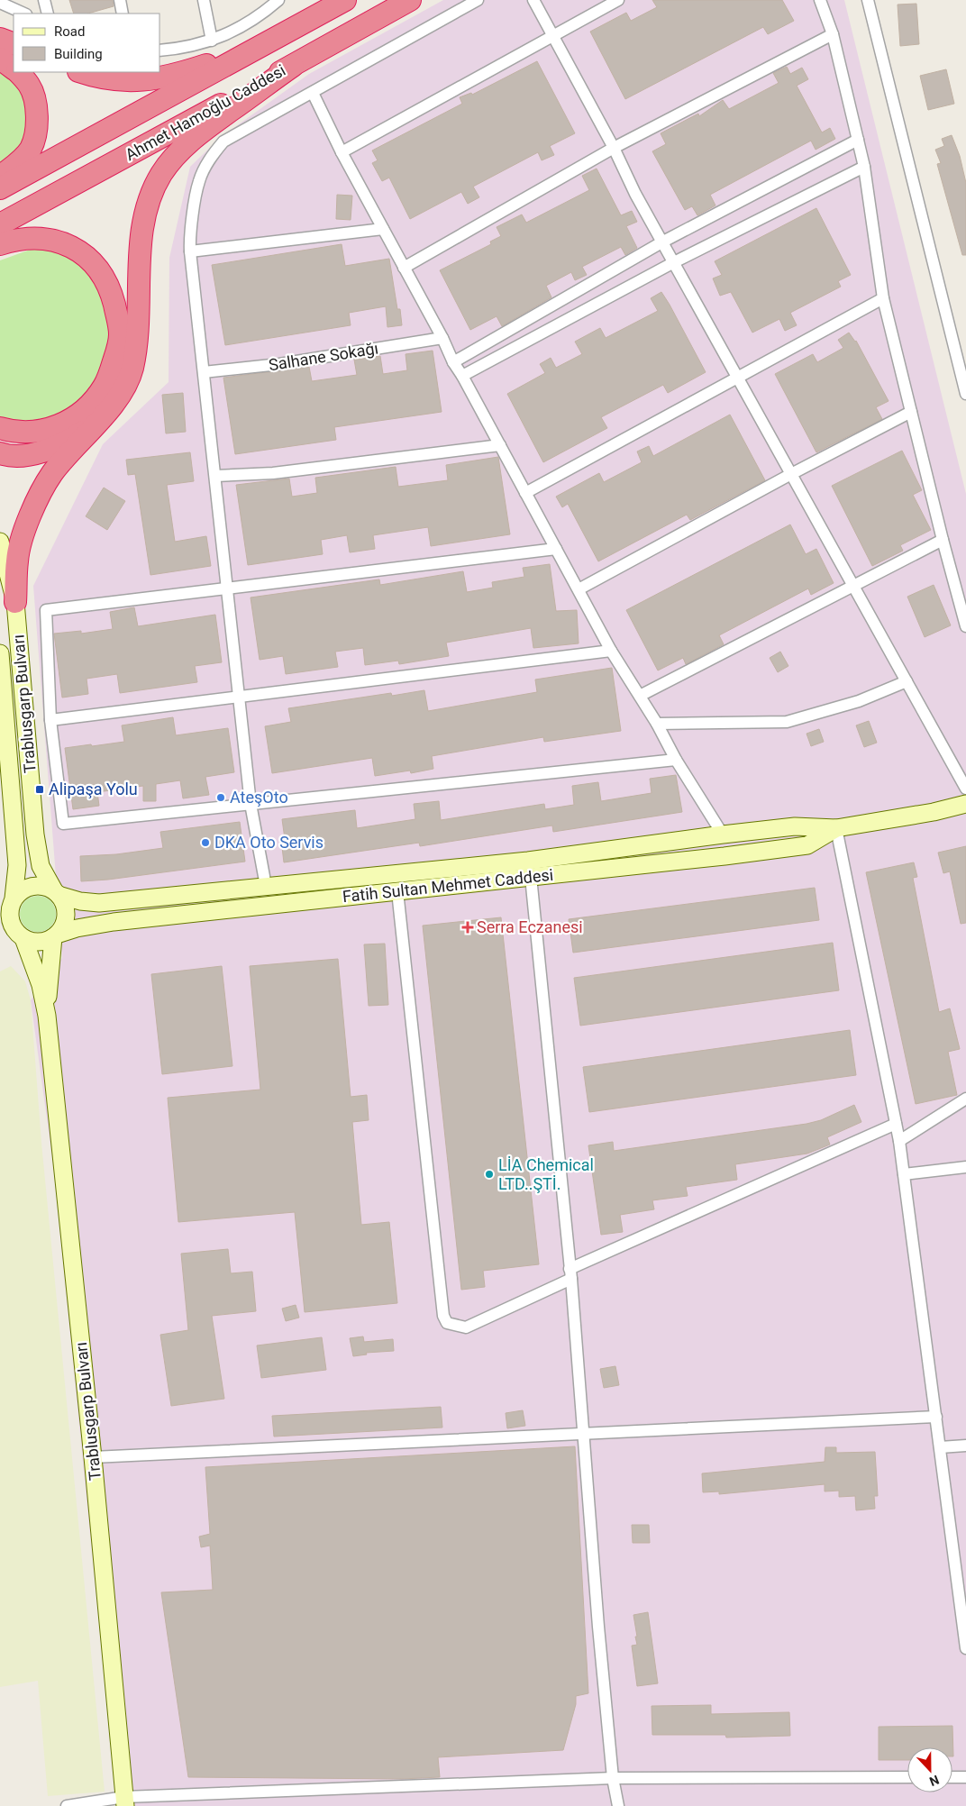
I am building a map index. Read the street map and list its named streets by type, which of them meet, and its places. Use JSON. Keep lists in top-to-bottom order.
{
  "streets": {
    "highway": ["Ahmet Hamoğlu Caddesi"],
    "main road": ["Trablusgarp Bulvarı", "Fatih Sultan Mehmet Caddesi"],
    "street": ["Salhane Sokağı"]
  },
  "crossings": [
    ["Trablusgarp Bulvarı", "Fatih Sultan Mehmet Caddesi"]
  ],
  "places": {
    "transit": ["Alipaşa Yolu"],
    "other": ["AteşOto", "DKA Oto Servis", "LİA Chemical LTD..ŞTİ."],
    "health": ["Serra Eczanesi"]
  },
  "legend": ["Road", "Building"],
  "north": "bottom"
}
